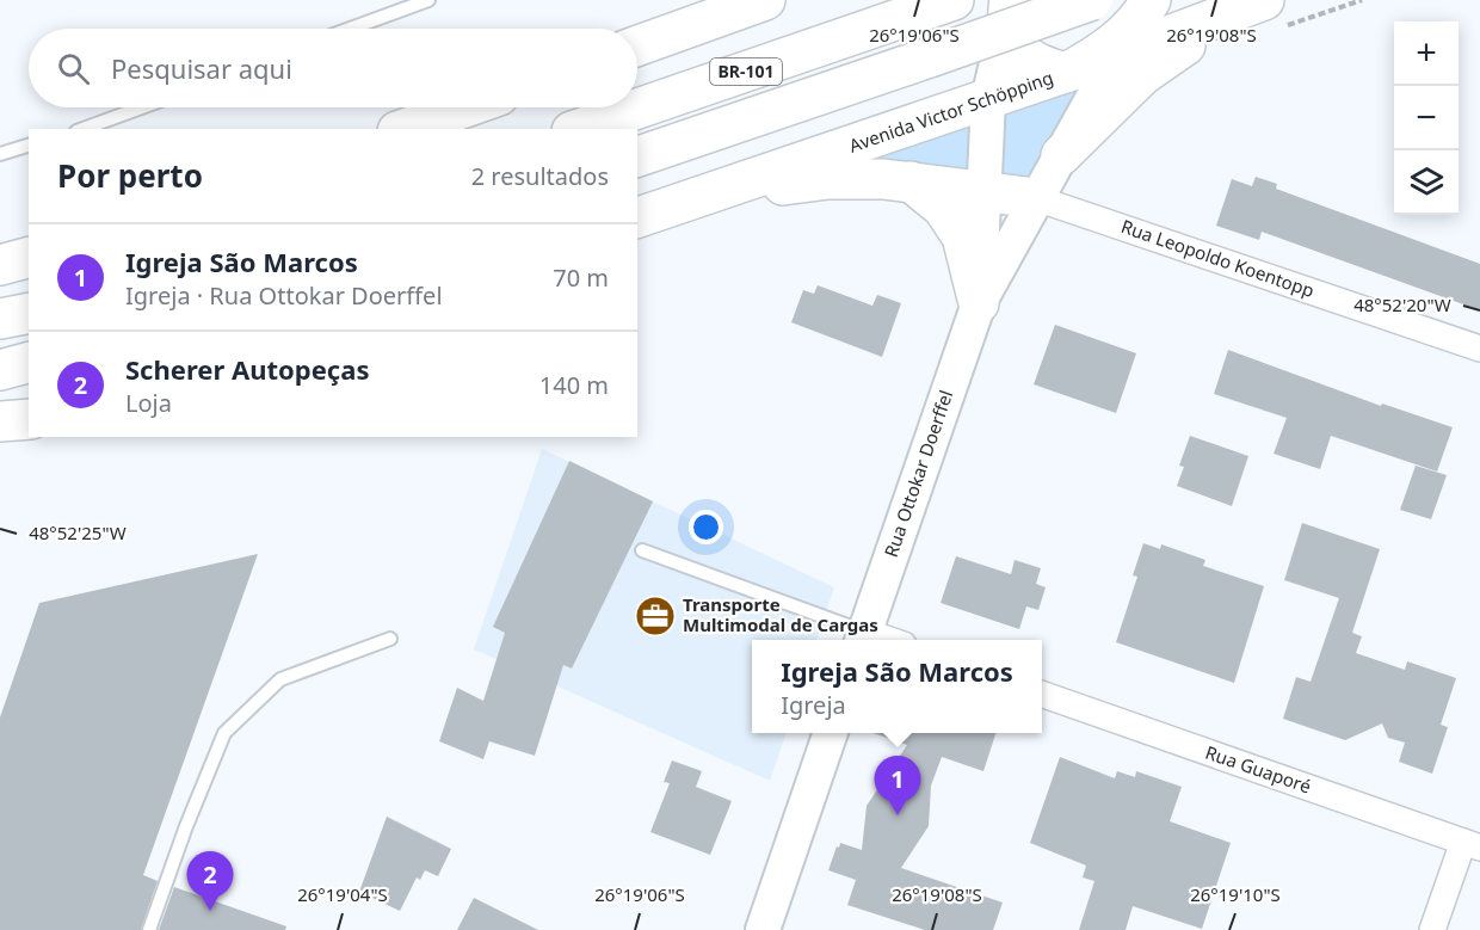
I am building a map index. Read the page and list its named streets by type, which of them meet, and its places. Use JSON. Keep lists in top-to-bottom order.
{
  "streets": {
    "main road": ["BR-101", "Avenida Victor Schöpping", "Rua Ottokar Doerffel"],
    "street": ["Rua Leopoldo Koentopp", "Rua Guaporé"]
  },
  "crossings": [
    ["Avenida Victor Schöpping", "Rua Ottokar Doerffel"],
    ["Rua Leopoldo Koentopp", "Rua Ottokar Doerffel"]
  ],
  "places": {
    "office": ["Transporte Multimodal de Cargas"]
  },
  "page": {
    "map_buttons": ["+", "−"],
    "search": "Pesquisar aqui",
    "heading": ["Por perto", "2 resultados"],
    "list": [
      {
        "mark": "1",
        "name": "Igreja São Marcos",
        "note": "Igreja · Rua Ottokar Doerffel",
        "value": "70 m"
      },
      {
        "mark": "2",
        "name": "Scherer Autopeças",
        "note": "Loja",
        "value": "140 m"
      }
    ],
    "popup": ["Igreja São Marcos", "Igreja"],
    "pins": ["1", "2"]
  },
  "coordinates": [
    "26°19'06\"S",
    "26°19'08\"S",
    "48°52'20\"W",
    "48°52'25\"W",
    "26°19'04\"S",
    "26°19'10\"S"
  ]
}
